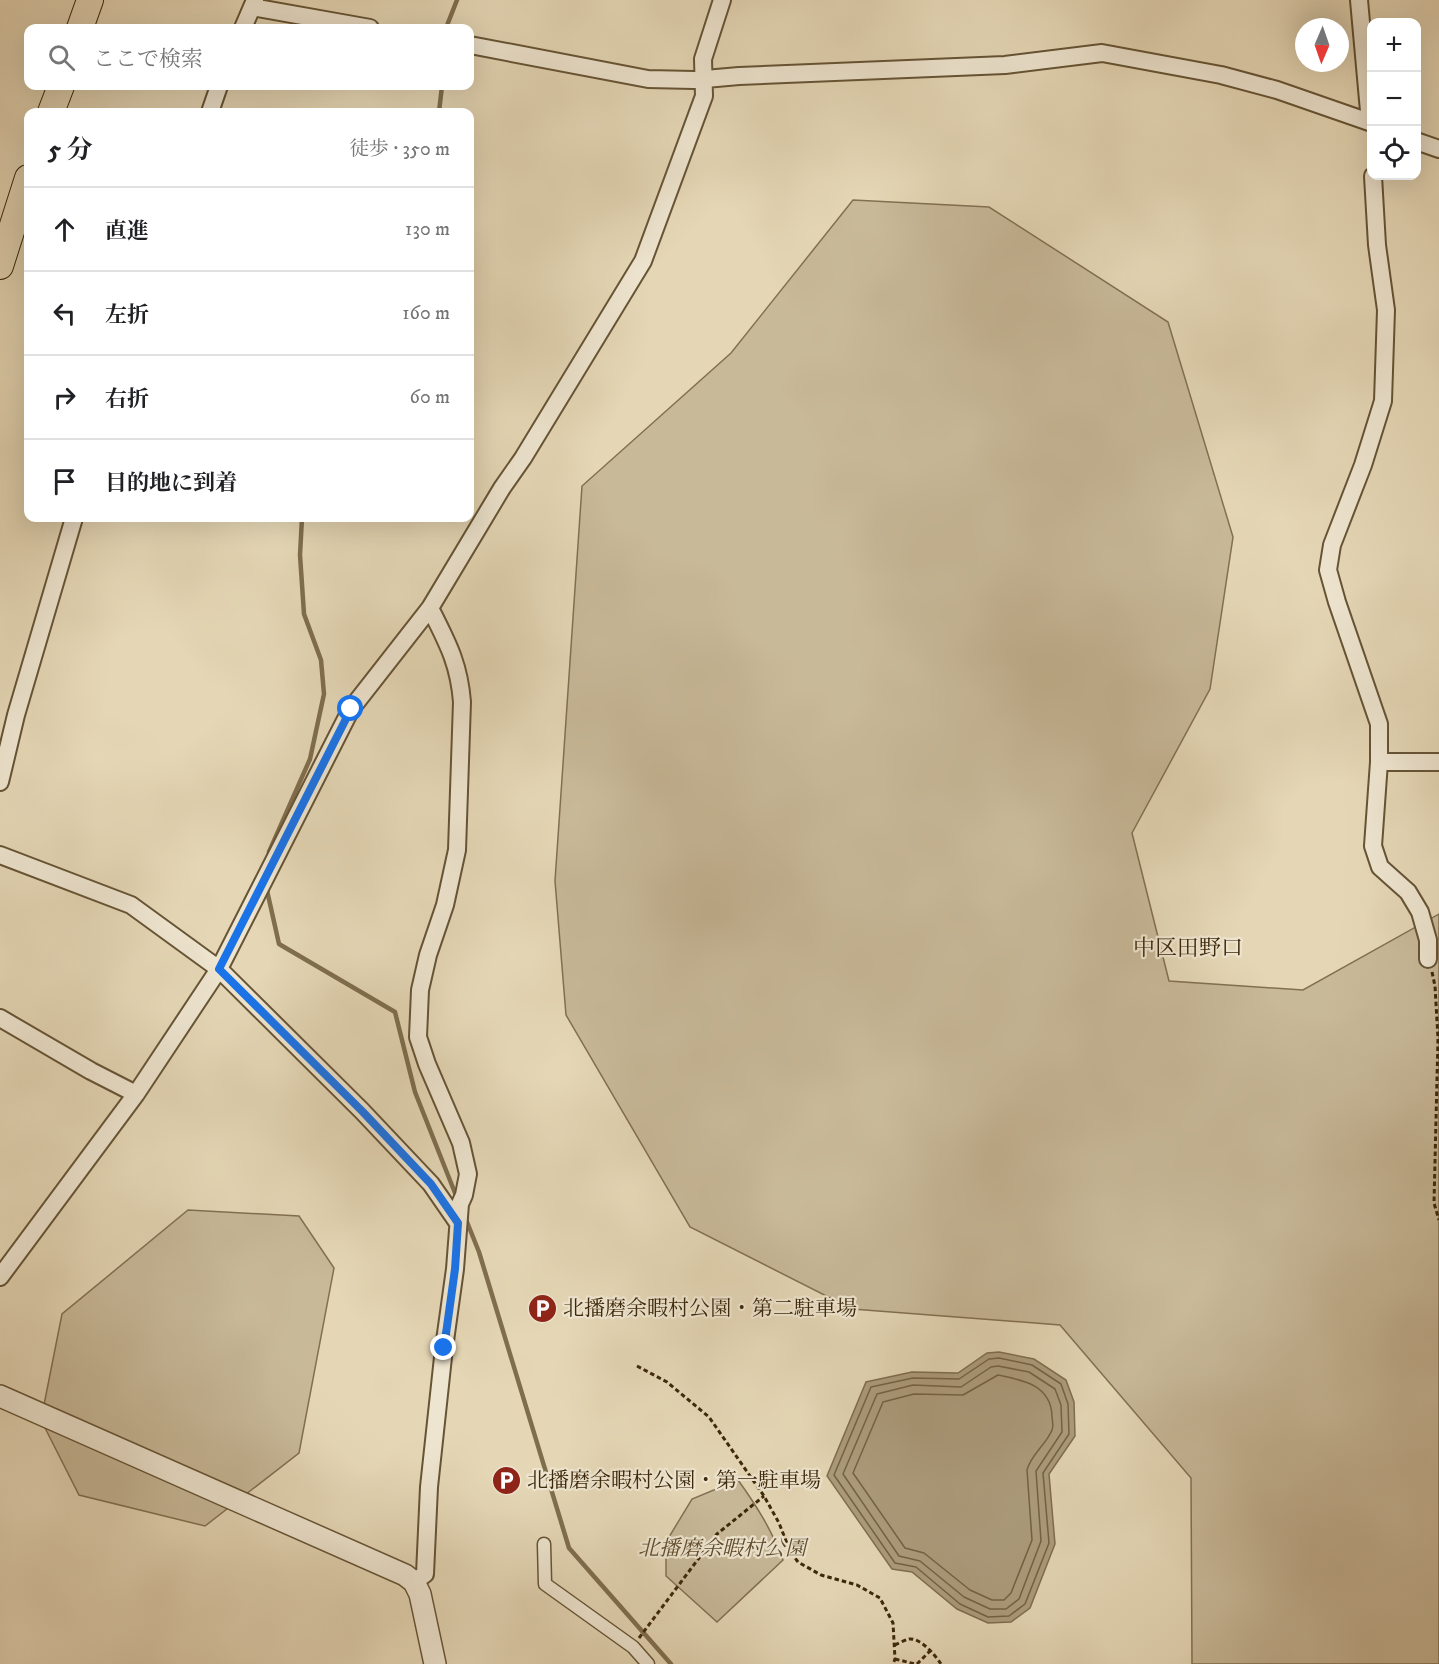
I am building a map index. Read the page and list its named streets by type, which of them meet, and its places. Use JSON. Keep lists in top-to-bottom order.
{
  "districts": ["中区田野口"],
  "parks": ["北播磨余暇村公園"],
  "places": {
    "parking": ["北播磨余暇村公園・第二駐車場", "北播磨余暇村公園・第一駐車場"]
  },
  "north": "bottom",
  "page": {
    "map_buttons": ["+", "−"],
    "search": "ここで検索",
    "heading": ["5 分", "徒歩 · 350 m"],
    "list": [
      ["直進", "130 m"],
      ["左折", "160 m"],
      ["右折", "60 m"],
      "目的地に到着"
    ]
  }
}
